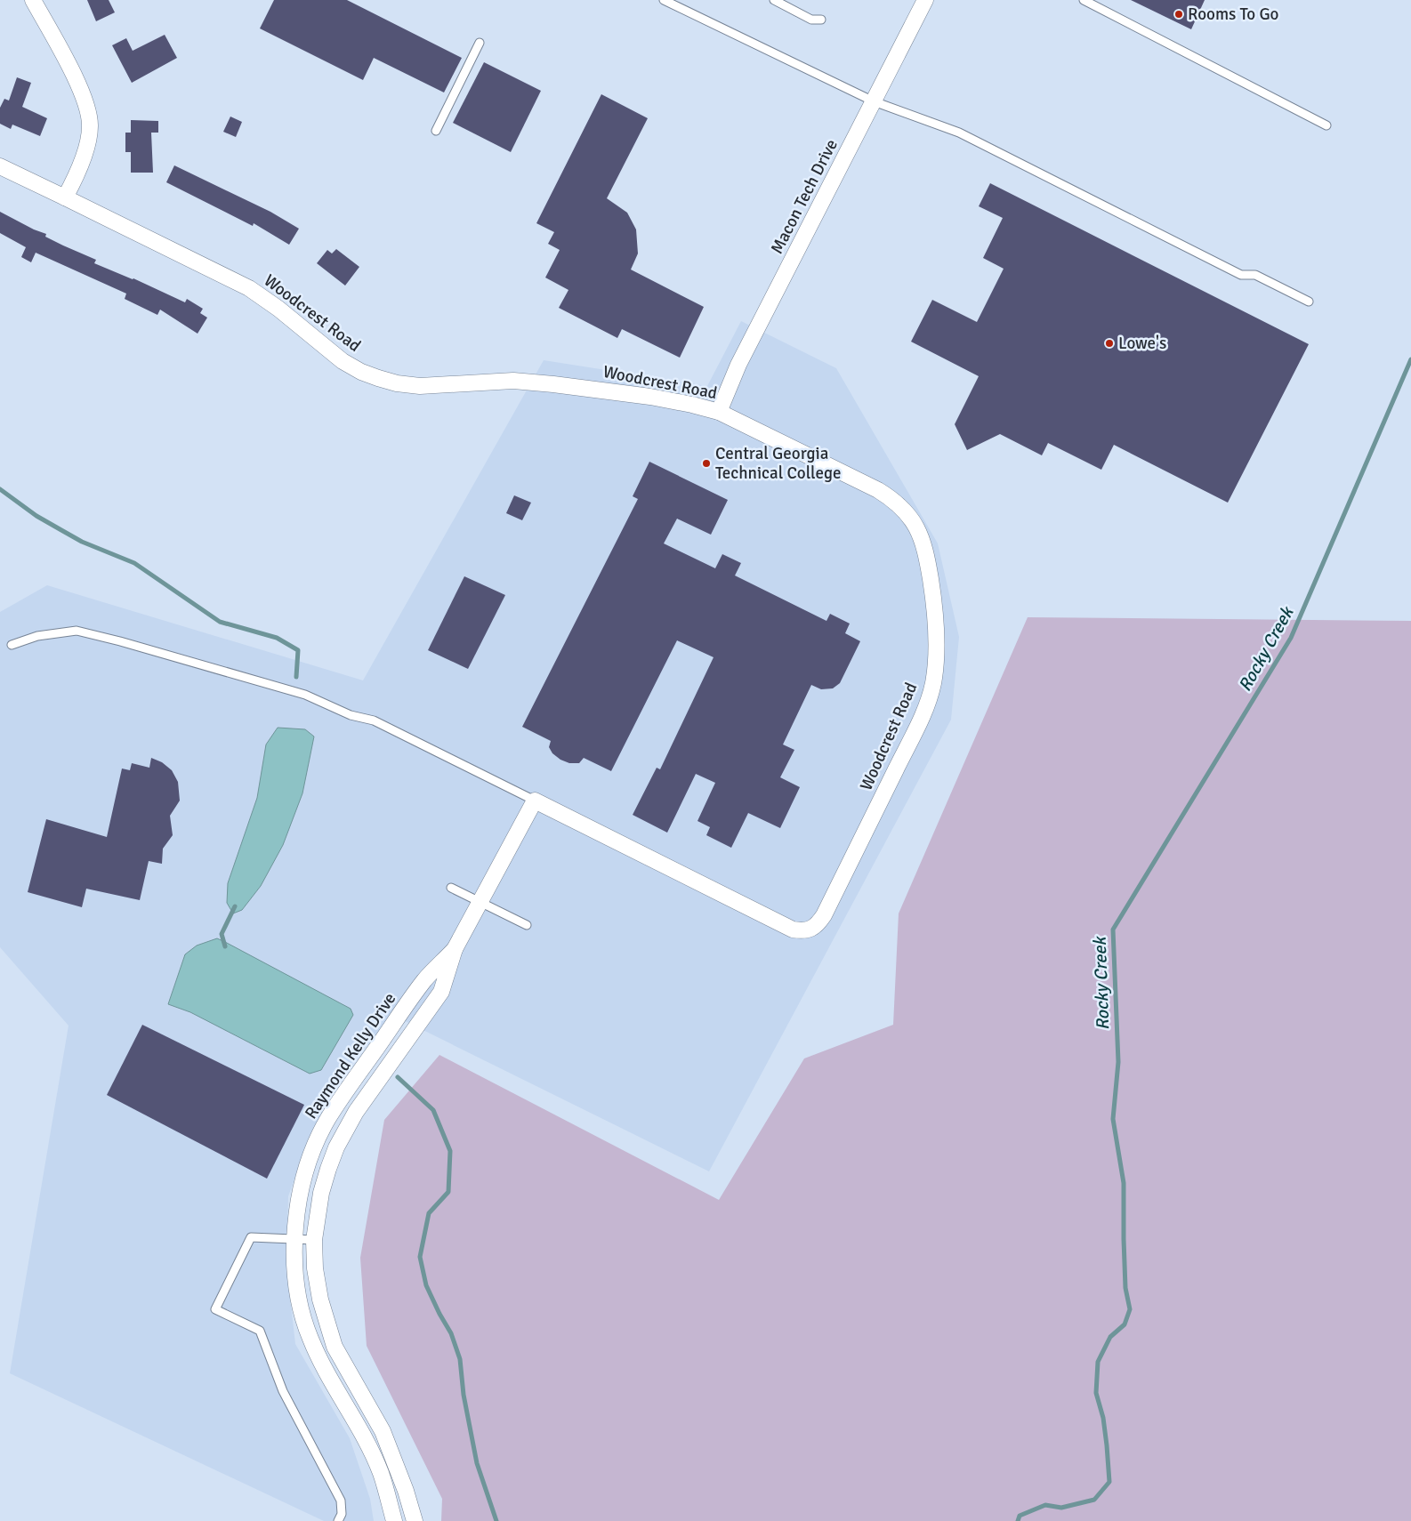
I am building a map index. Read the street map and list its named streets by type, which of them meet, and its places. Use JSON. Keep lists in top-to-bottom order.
{
  "streets": {
    "street": ["Macon Tech Drive", "Woodcrest Road", "Raymond Kelly Drive"]
  },
  "crossings": [
    ["Macon Tech Drive", "Woodcrest Road"],
    ["Woodcrest Road", "Raymond Kelly Drive"]
  ],
  "water": ["Rocky Creek"],
  "places": ["Rooms To Go", "Lowe's", "Central Georgia Technical College"]
}
